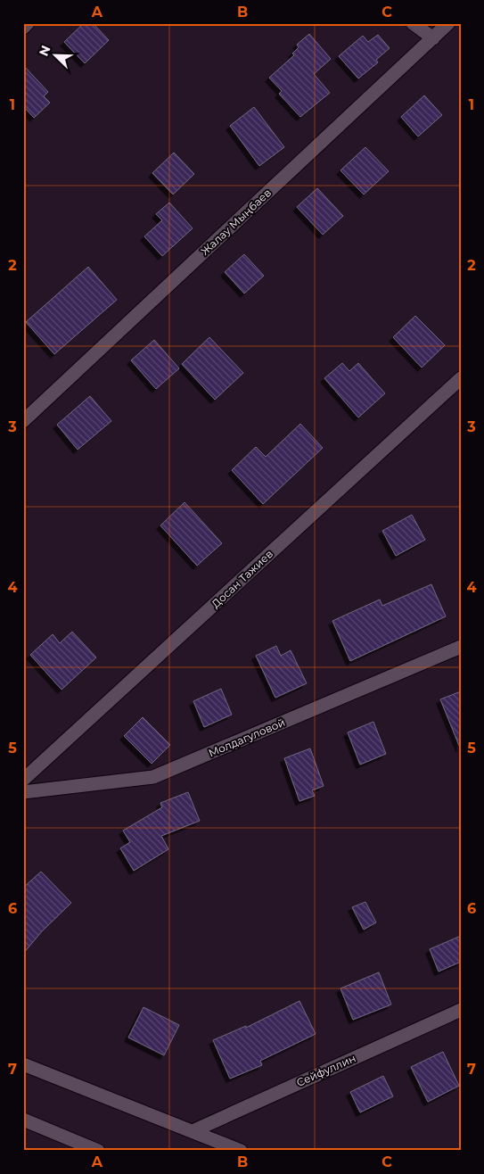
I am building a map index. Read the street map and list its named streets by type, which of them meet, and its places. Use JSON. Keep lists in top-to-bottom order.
{
  "streets": {
    "street": [
      "Жалау Мыңбаев",
      "Досан Тажиев",
      "Молдагуловой",
      "Сейфуллин"
    ]
  },
  "north": "top left",
  "grid": {
    "columns": ["A", "B", "C"],
    "rows": [
      "1",
      "2",
      "3",
      "4",
      "5",
      "6",
      "7"
    ]
  }
}
